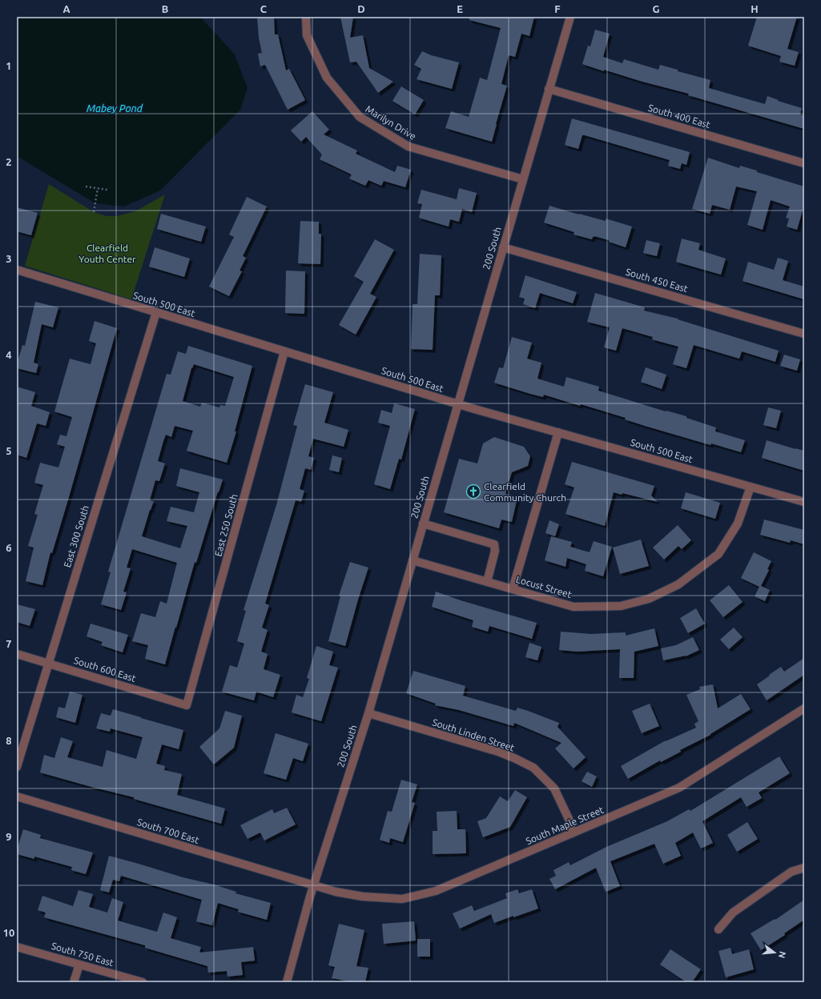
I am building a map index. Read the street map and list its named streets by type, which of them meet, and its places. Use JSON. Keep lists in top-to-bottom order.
{
  "streets": {
    "street": [
      "South 400 East",
      "Marilyn Drive",
      "200 South",
      "South 450 East",
      "South 500 East",
      "East 250 South",
      "East 300 South",
      "Locust Street",
      "South 600 East",
      "South Linden Street",
      "South Maple Street",
      "South 700 East",
      "South 750 East"
    ]
  },
  "crossings": [
    ["South 400 East", "200 South"],
    ["Marilyn Drive", "200 South"],
    ["200 South", "South 450 East"],
    ["200 South", "South 500 East"],
    ["200 South", "Locust Street"],
    ["200 South", "South Linden Street"],
    ["200 South", "South Maple Street"],
    ["200 South", "South 700 East"],
    ["South 500 East", "East 250 South"],
    ["South 500 East", "East 300 South"],
    ["South 500 East", "Locust Street"],
    ["East 250 South", "South 600 East"],
    ["East 300 South", "South 600 East"],
    ["South Linden Street", "South Maple Street"],
    ["South Maple Street", "South 700 East"]
  ],
  "water": ["Mabey Pond"],
  "parks": ["Clearfield Youth Center"],
  "places": {
    "church": ["Clearfield Community Church"]
  },
  "north": "right",
  "grid": {
    "columns": [
      "A",
      "B",
      "C",
      "D",
      "E",
      "F",
      "G",
      "H"
    ],
    "rows": [
      "1",
      "2",
      "3",
      "4",
      "5",
      "6",
      "7",
      "8",
      "9",
      "10"
    ]
  }
}
